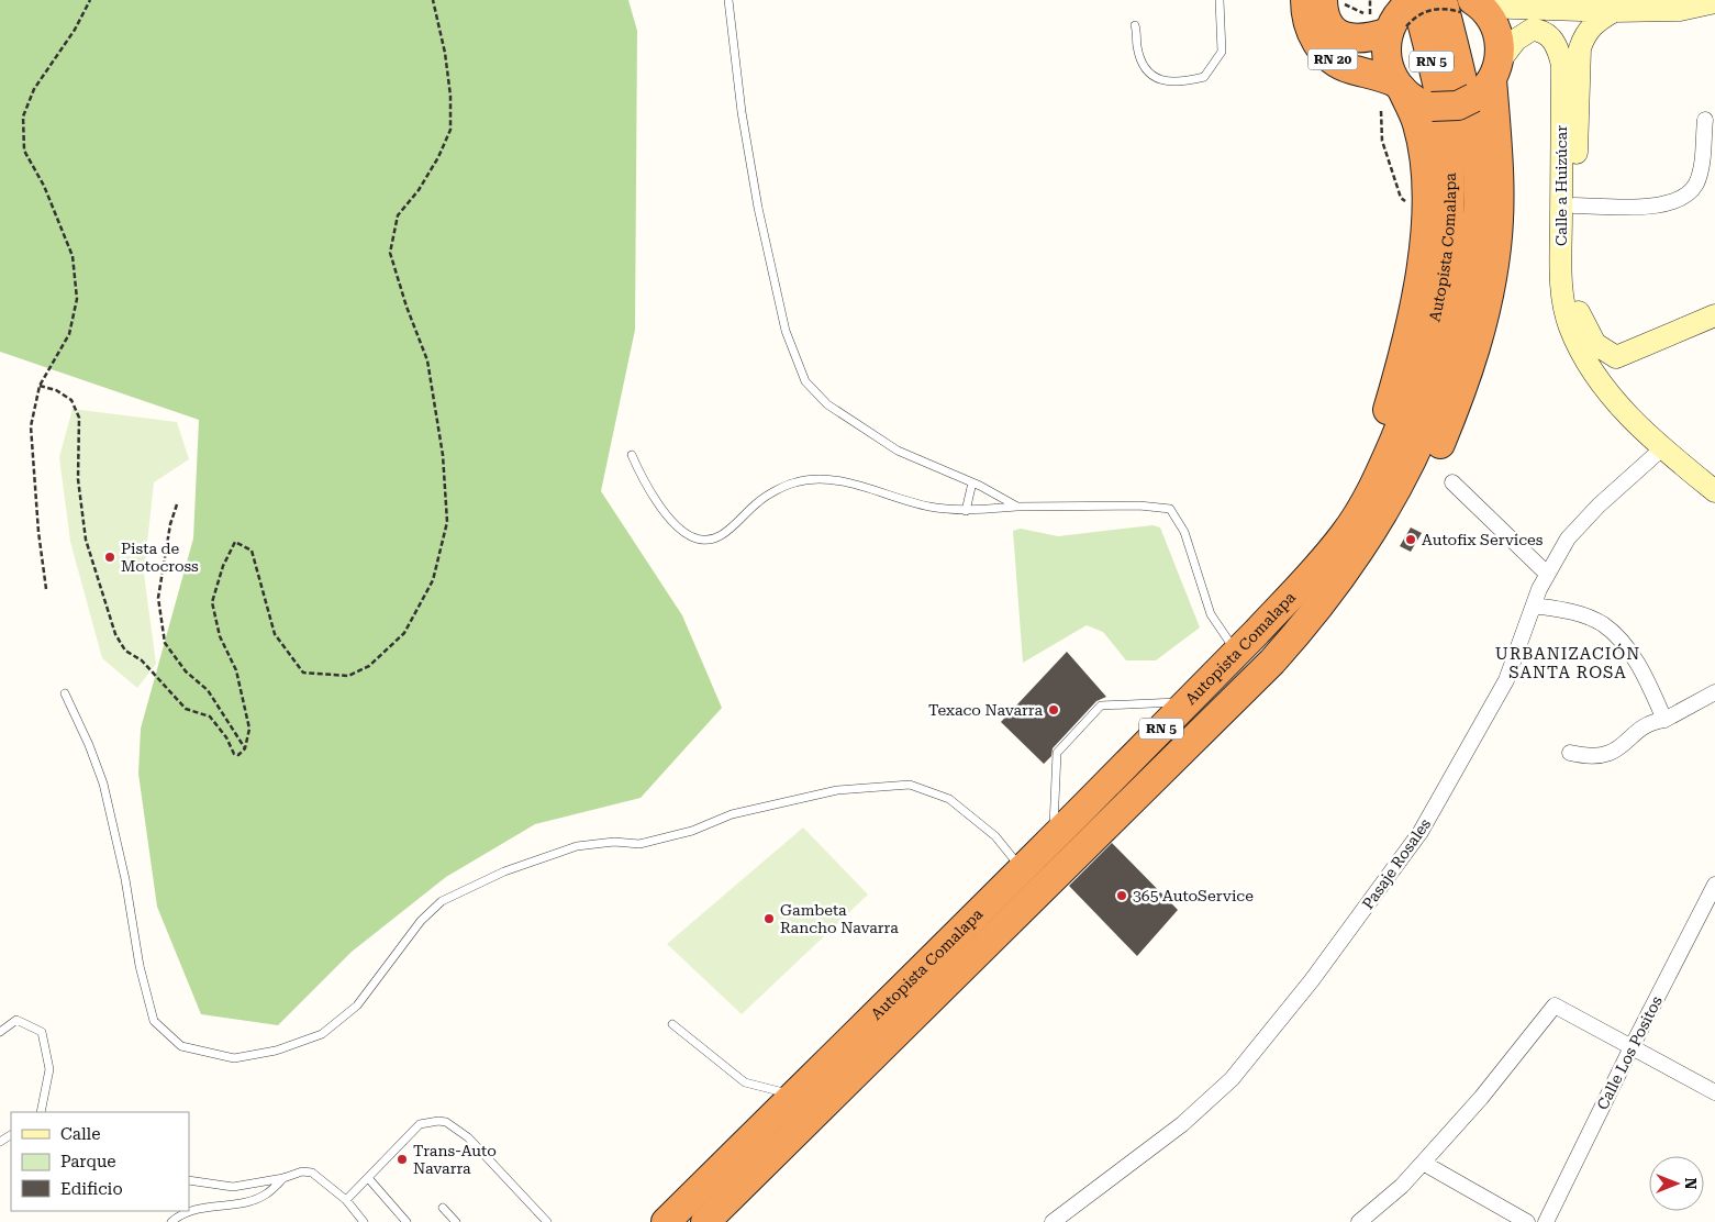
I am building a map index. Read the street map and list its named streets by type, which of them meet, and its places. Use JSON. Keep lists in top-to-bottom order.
{
  "streets": {
    "highway": ["RN 20", "RN 5", "Autopista Comalapa"],
    "street": ["Calle a Huizúcar", "Pasaje Rosales", "Calle Los Positos"]
  },
  "crossings": [
    ["RN 20", "Calle a Huizúcar"],
    ["RN 20", "Autopista Comalapa"],
    ["Calle a Huizúcar", "Pasaje Rosales"]
  ],
  "districts": ["URBANIZACIÓN SANTA ROSA"],
  "places": [
    "Autofix Services",
    "Pista de Motocross",
    "Texaco Navarra",
    "365 AutoService",
    "Gambeta Rancho Navarra",
    "Trans-Auto Navarra"
  ],
  "legend": ["Calle", "Parque", "Edificio"],
  "north": "right"
}
